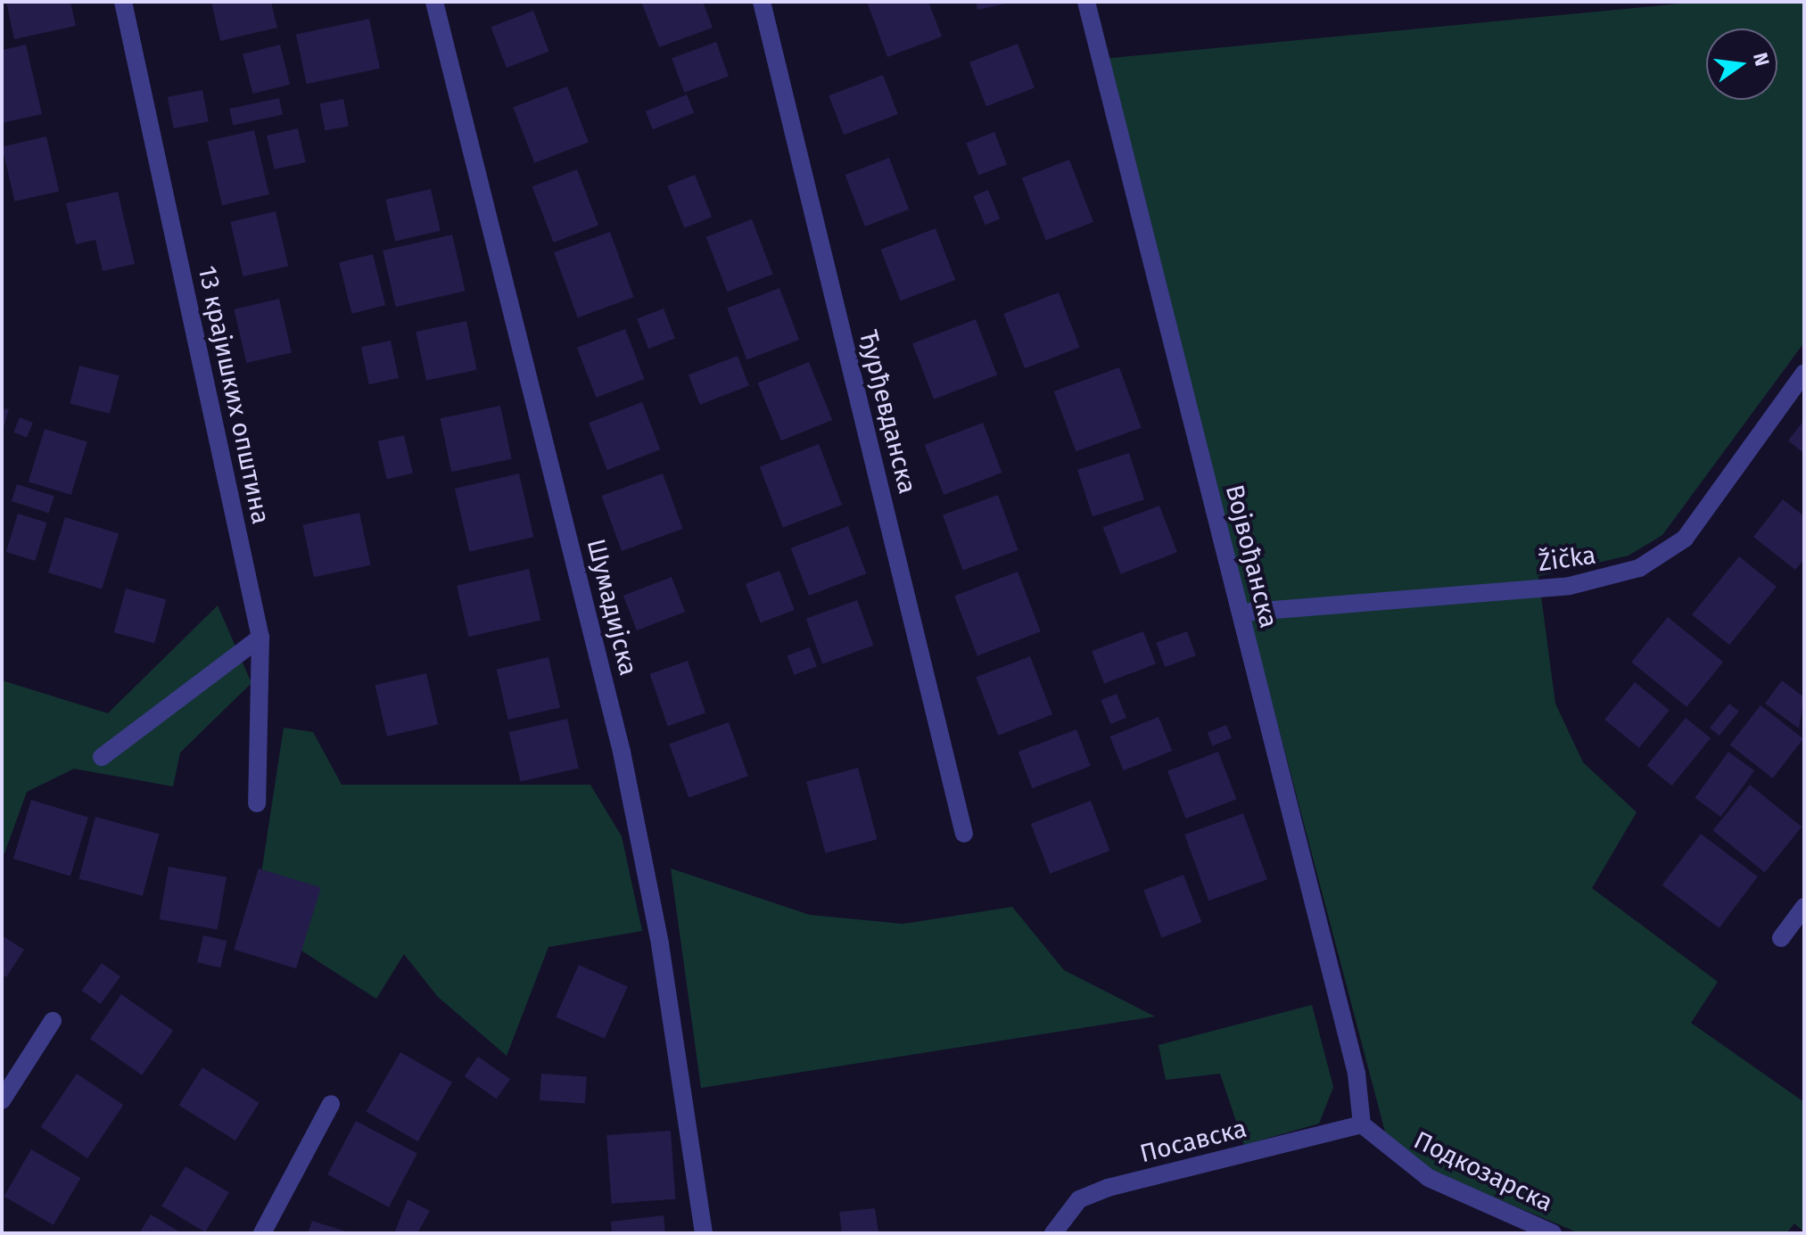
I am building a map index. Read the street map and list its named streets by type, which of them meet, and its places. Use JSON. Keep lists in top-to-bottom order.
{
  "streets": {
    "street": [
      "13 крајишких општина",
      "Ђурђевданска",
      "Војвођанска",
      "Žička",
      "Шумадијска",
      "Посавска",
      "Подкозарска"
    ]
  },
  "crossings": [
    ["Војвођанска", "Žička"],
    ["Војвођанска", "Посавска"],
    ["Војвођанска", "Подкозарска"],
    ["Посавска", "Подкозарска"]
  ],
  "north": "right"
}
